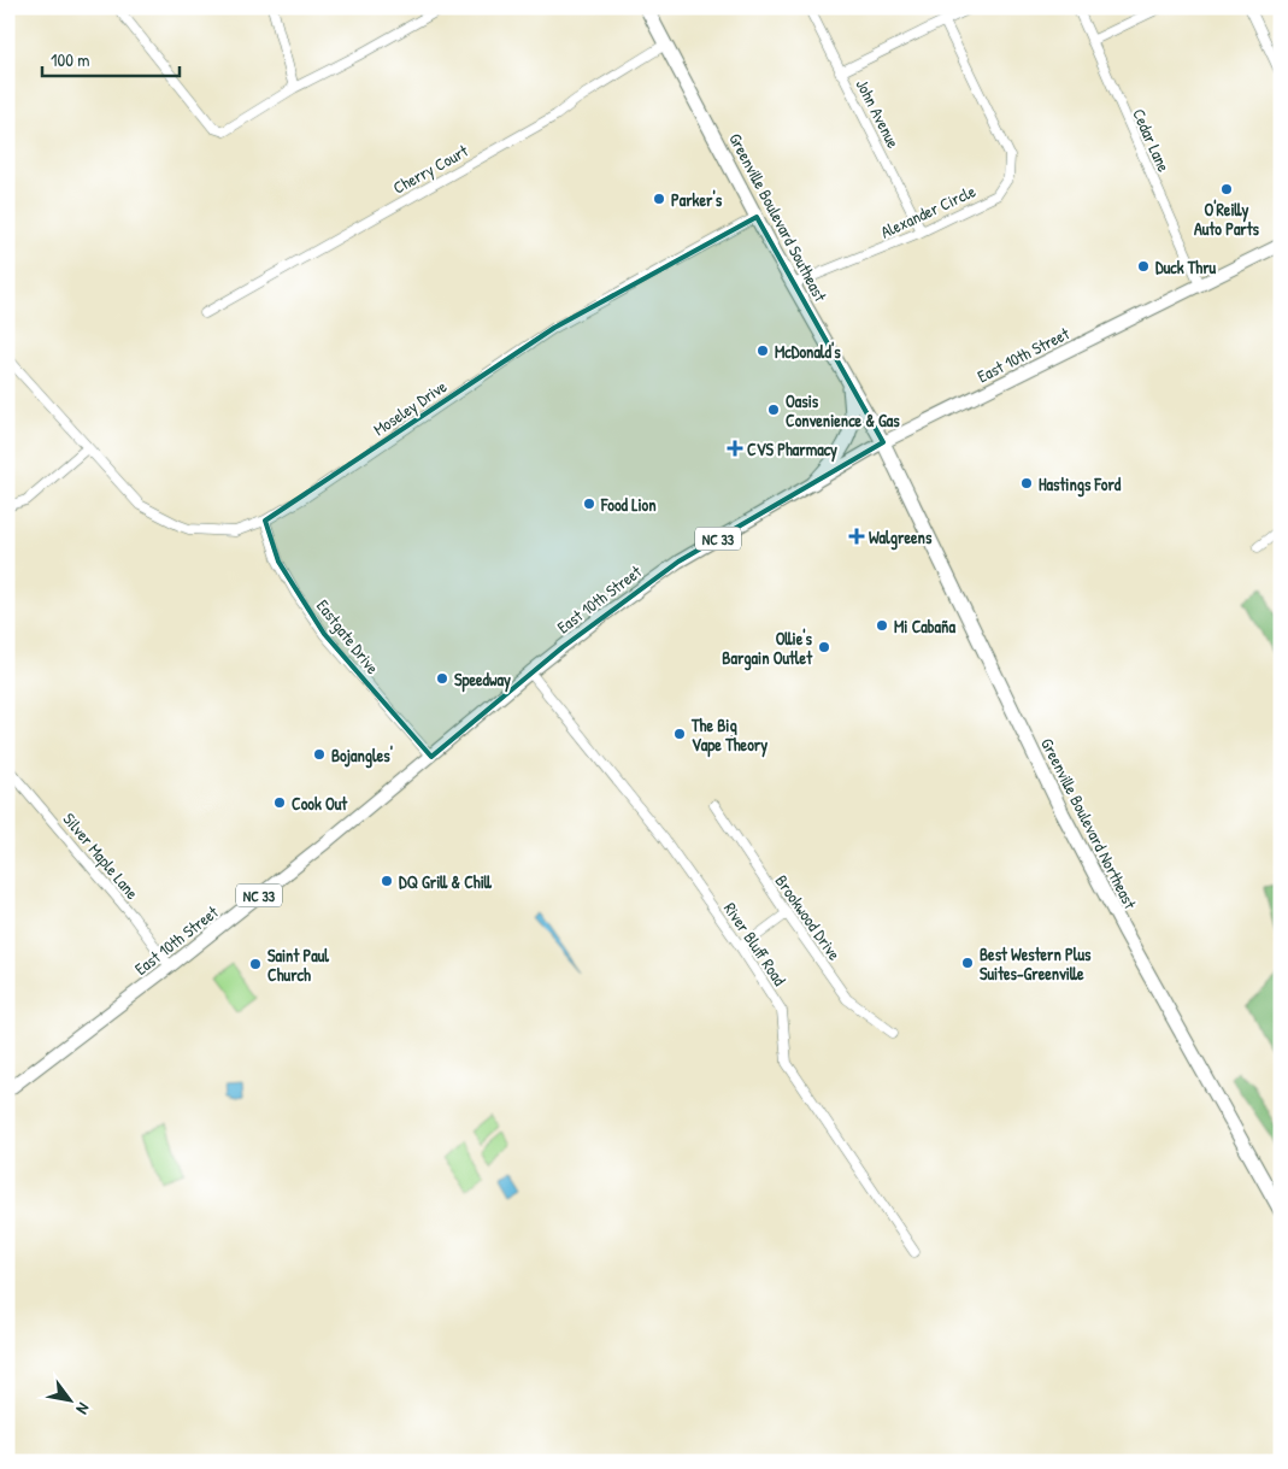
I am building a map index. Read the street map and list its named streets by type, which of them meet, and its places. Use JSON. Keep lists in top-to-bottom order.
{
  "streets": {
    "highway": ["Greenville Boulevard Southeast", "Greenville Boulevard Northeast"],
    "main road": ["East 10th Street", "NC 33"],
    "street": [
      "John Avenue",
      "Cedar Lane",
      "Cherry Court",
      "Alexander Circle",
      "Moseley Drive",
      "Eastgate Drive",
      "Silver Maple Lane",
      "Brookwood Drive",
      "River Bluff Road"
    ]
  },
  "crossings": [
    ["John Avenue", "Alexander Circle"],
    ["Cedar Lane", "East 10th Street"],
    ["Cherry Court", "Greenville Boulevard Southeast"],
    ["Alexander Circle", "Greenville Boulevard Southeast"],
    ["Greenville Boulevard Southeast", "East 10th Street"],
    ["Greenville Boulevard Southeast", "Moseley Drive"],
    ["Greenville Boulevard Southeast", "Greenville Boulevard Northeast"],
    ["East 10th Street", "Eastgate Drive"],
    ["East 10th Street", "Greenville Boulevard Northeast"],
    ["East 10th Street", "Silver Maple Lane"],
    ["East 10th Street", "River Bluff Road"],
    ["Moseley Drive", "Eastgate Drive"]
  ],
  "places": {
    "other": [
      "O'Reilly Auto Parts",
      "Parker's",
      "Duck Thru",
      "McDonald's",
      "Oasis Convenience & Gas",
      "Hastings Ford",
      "Food Lion",
      "Mi Cabaña",
      "Ollie's Bargain Outlet",
      "Speedway",
      "The Big Vape Theory",
      "Bojangles'",
      "Cook Out",
      "DQ Grill & Chill",
      "Best Western Plus Suites-Greenville",
      "Saint Paul Church"
    ],
    "health": ["CVS Pharmacy", "Walgreens"]
  },
  "scale_bar": "100 m",
  "north": "bottom right"
}
